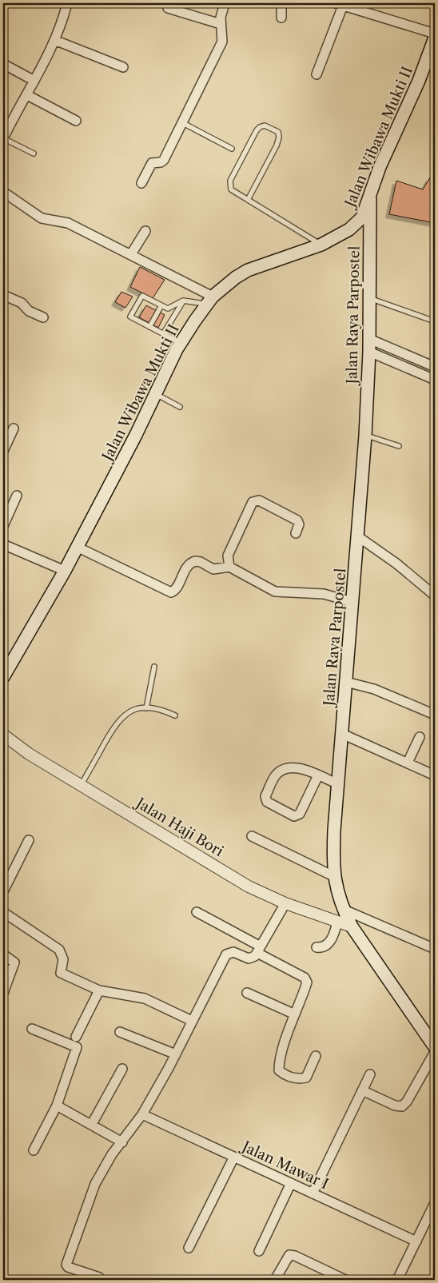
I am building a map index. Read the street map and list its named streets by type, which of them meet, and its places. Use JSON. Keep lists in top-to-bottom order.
{
  "streets": {
    "main road": ["Jalan Wibawa Mukti II", "Jalan Raya Parpostel"],
    "street": ["Jalan Haji Bori", "Jalan Mawar I"]
  },
  "crossings": [
    ["Jalan Wibawa Mukti II", "Jalan Raya Parpostel"],
    ["Jalan Raya Parpostel", "Jalan Haji Bori"]
  ]
}
